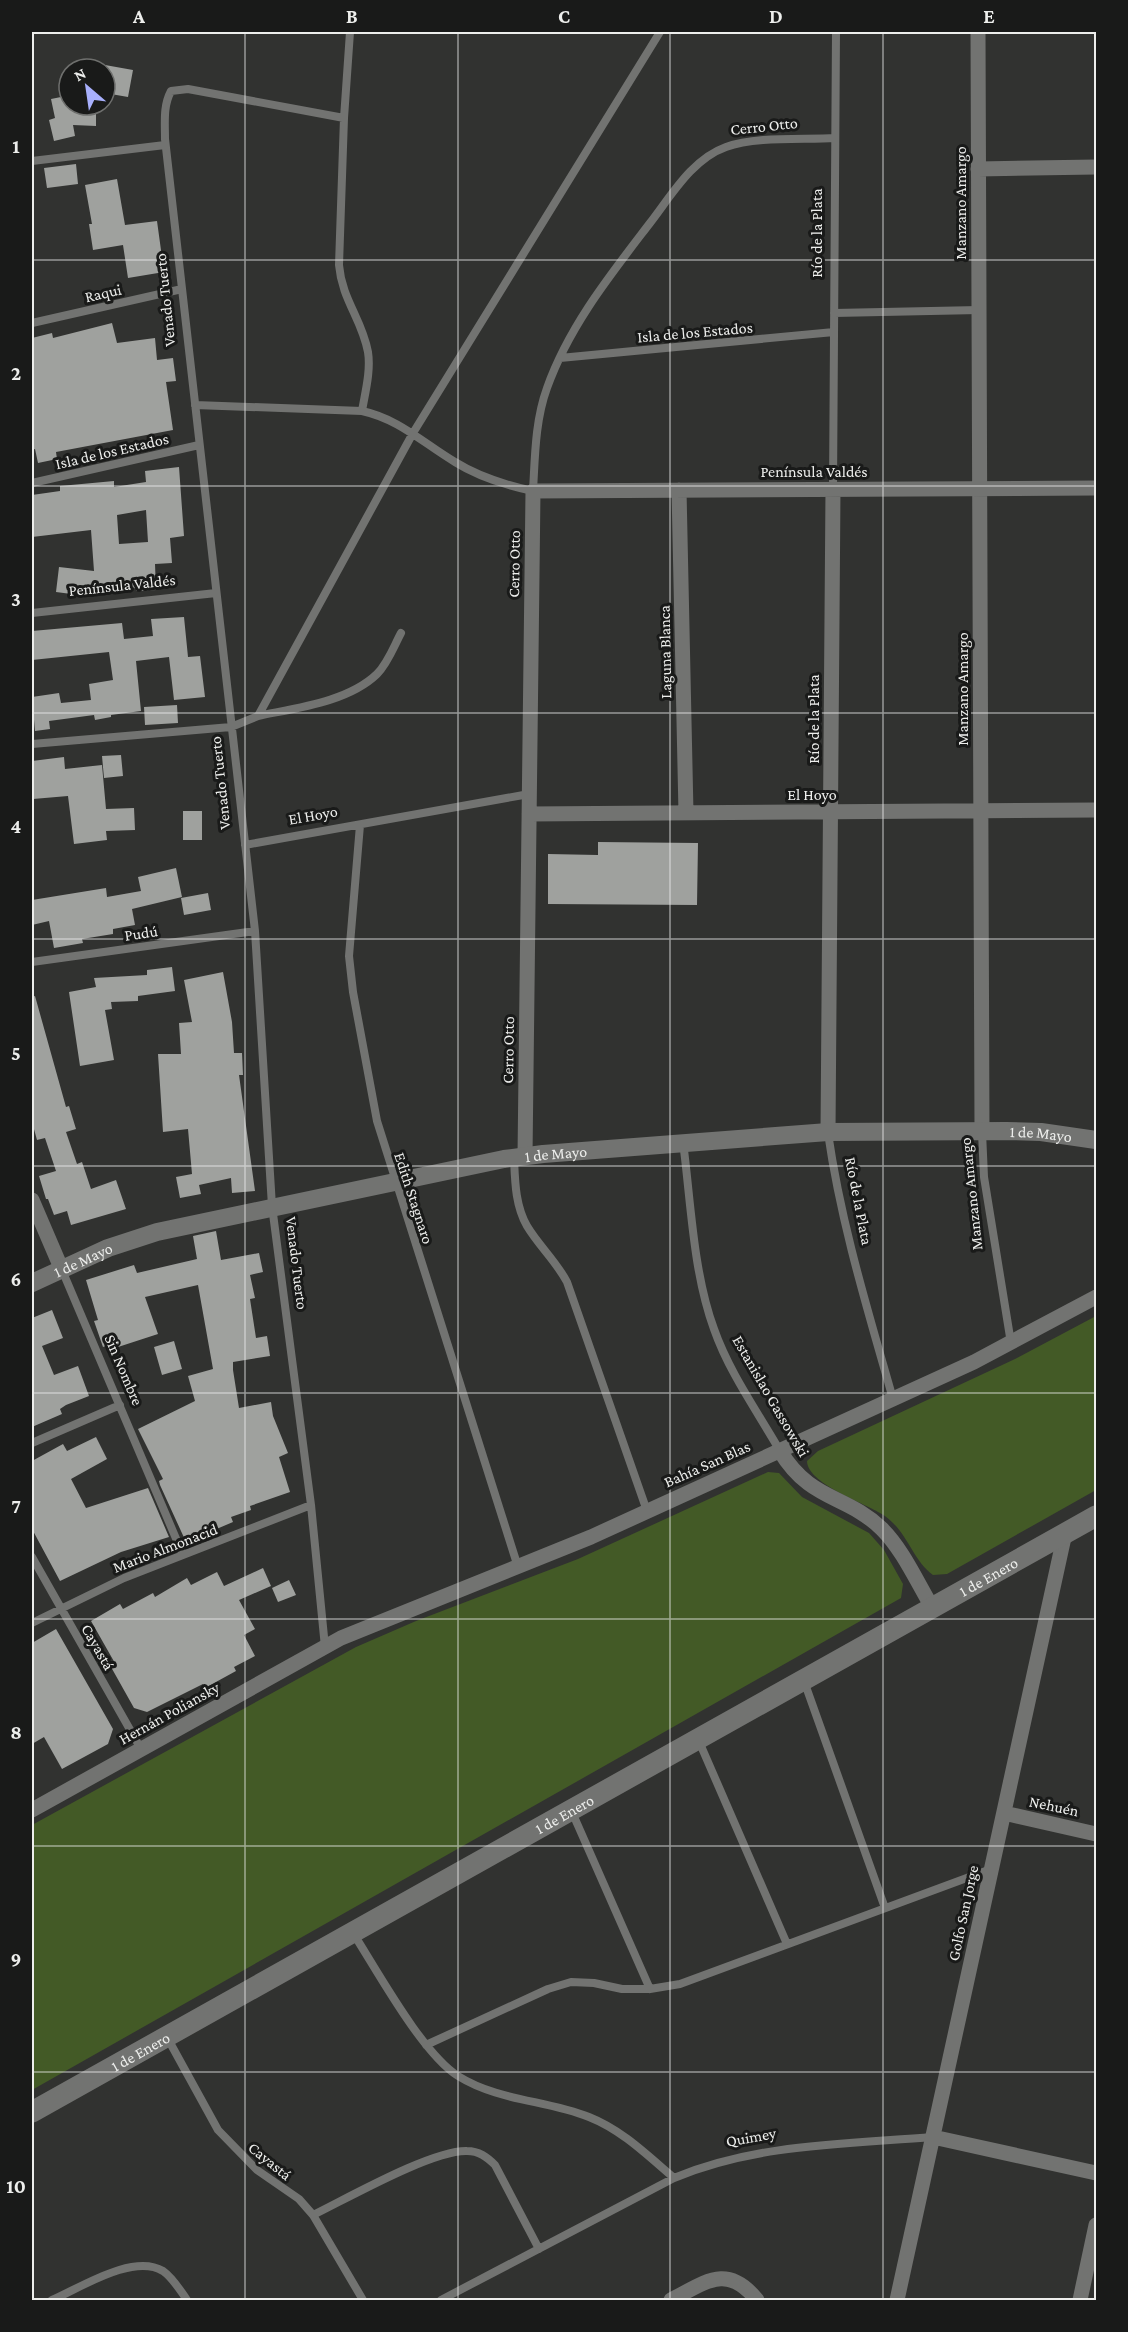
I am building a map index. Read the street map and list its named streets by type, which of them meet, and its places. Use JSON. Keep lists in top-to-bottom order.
{
  "streets": {
    "main road": ["1 de Enero"],
    "street": [
      "Cerro Otto",
      "Manzano Amargo",
      "Río de la Plata",
      "Península Valdés",
      "Laguna Blanca",
      "El Hoyo",
      "1 de Mayo",
      "Sin Nombre",
      "Estanislao Gassowski",
      "Bahía San Blas",
      "Hernán Poliansky",
      "Nehuén",
      "Golfo San Jorge",
      "Quimey"
    ],
    "lane": [
      "Raqui",
      "Venado Tuerto",
      "Isla de los Estados",
      "Pudú",
      "Edith Stagnaro",
      "Mario Almonacid",
      "Cayastá"
    ]
  },
  "crossings": [
    ["Cerro Otto", "Río de la Plata"],
    ["Cerro Otto", "Isla de los Estados"],
    ["Cerro Otto", "Península Valdés"],
    ["Cerro Otto", "El Hoyo"],
    ["Cerro Otto", "1 de Mayo"],
    ["Manzano Amargo", "Península Valdés"],
    ["Manzano Amargo", "El Hoyo"],
    ["Manzano Amargo", "1 de Mayo"],
    ["Manzano Amargo", "Bahía San Blas"],
    ["Río de la Plata", "Isla de los Estados"],
    ["Río de la Plata", "Península Valdés"],
    ["Río de la Plata", "El Hoyo"],
    ["Río de la Plata", "1 de Mayo"],
    ["Río de la Plata", "Bahía San Blas"],
    ["Raqui", "Venado Tuerto"],
    ["Venado Tuerto", "Isla de los Estados"],
    ["Venado Tuerto", "Península Valdés"],
    ["Venado Tuerto", "El Hoyo"],
    ["Venado Tuerto", "Pudú"],
    ["Venado Tuerto", "1 de Mayo"],
    ["Venado Tuerto", "Bahía San Blas"],
    ["Venado Tuerto", "Mario Almonacid"],
    ["Venado Tuerto", "Hernán Poliansky"],
    ["Península Valdés", "Laguna Blanca"],
    ["Laguna Blanca", "El Hoyo"],
    ["El Hoyo", "Edith Stagnaro"],
    ["1 de Mayo", "Edith Stagnaro"],
    ["1 de Mayo", "Sin Nombre"],
    ["1 de Mayo", "Estanislao Gassowski"],
    ["Edith Stagnaro", "Bahía San Blas"],
    ["Sin Nombre", "Mario Almonacid"],
    ["Estanislao Gassowski", "Bahía San Blas"],
    ["Estanislao Gassowski", "1 de Enero"],
    ["Bahía San Blas", "Hernán Poliansky"],
    ["Mario Almonacid", "Cayastá"],
    ["1 de Enero", "Cayastá"],
    ["1 de Enero", "Golfo San Jorge"],
    ["Cayastá", "Hernán Poliansky"],
    ["Nehuén", "Golfo San Jorge"],
    ["Golfo San Jorge", "Quimey"]
  ],
  "north": "top left",
  "grid": {
    "columns": [
      "A",
      "B",
      "C",
      "D",
      "E"
    ],
    "rows": [
      "1",
      "2",
      "3",
      "4",
      "5",
      "6",
      "7",
      "8",
      "9",
      "10"
    ]
  }
}
